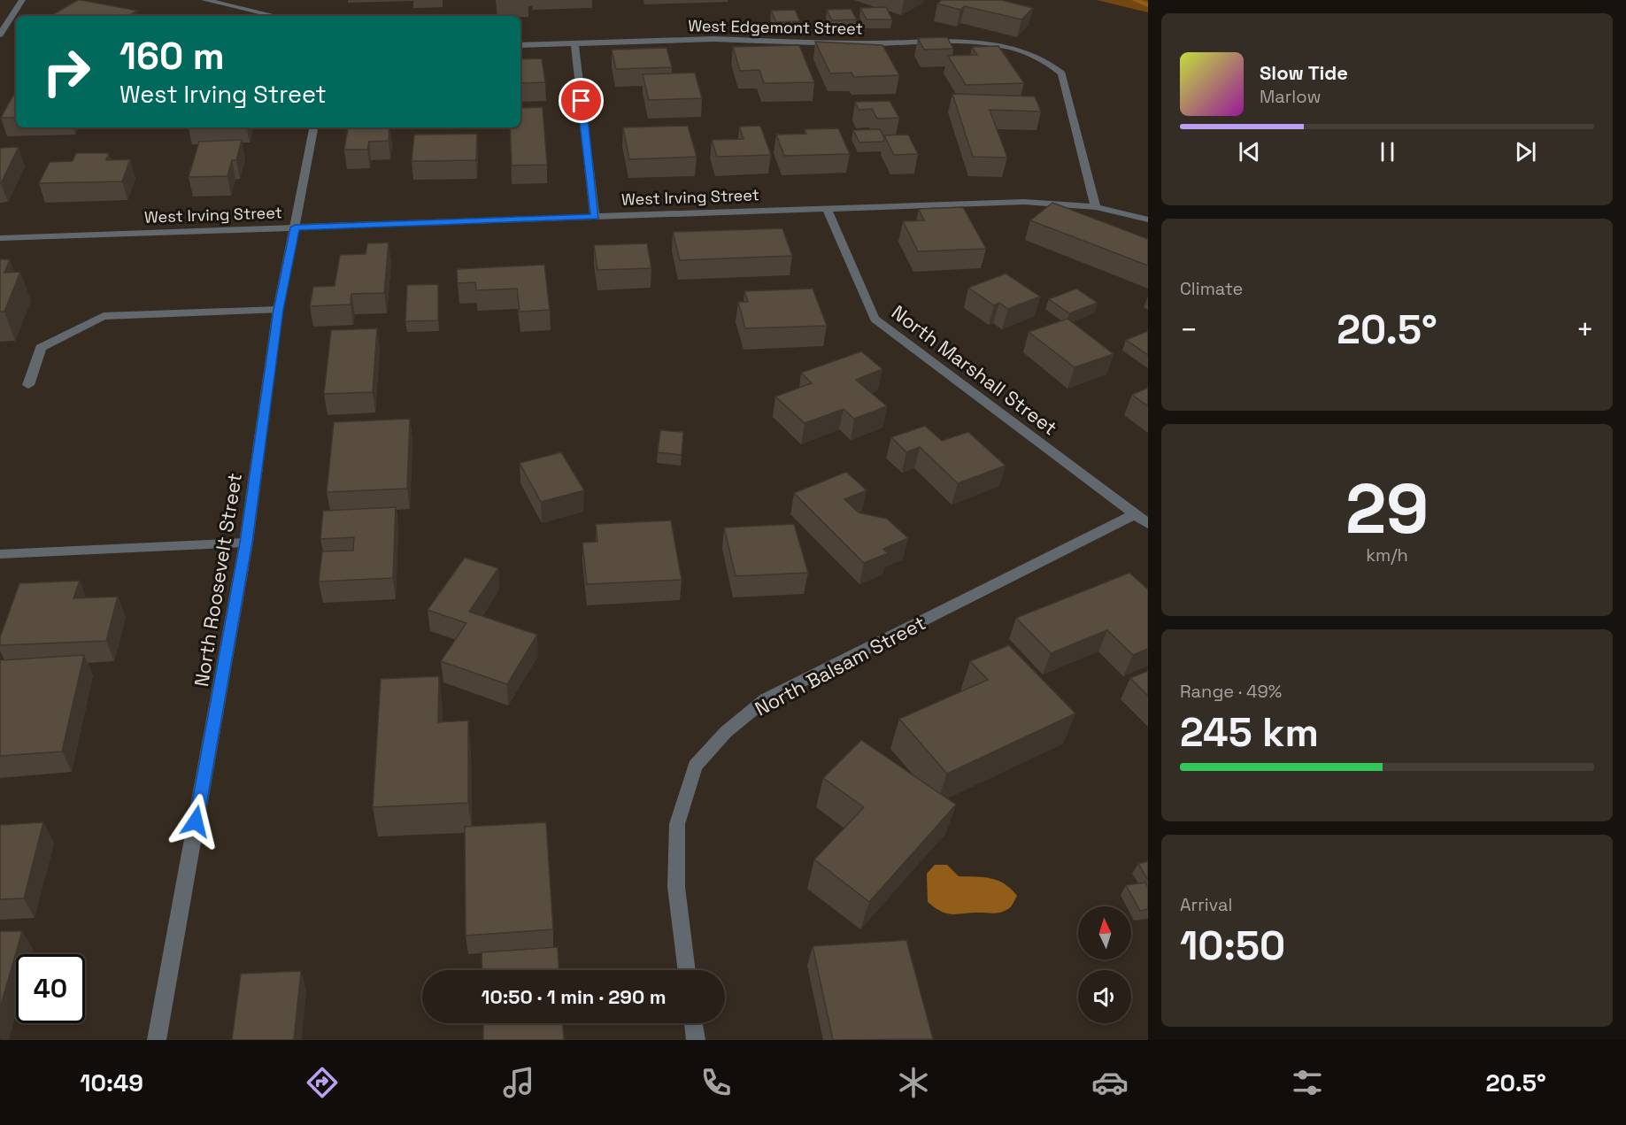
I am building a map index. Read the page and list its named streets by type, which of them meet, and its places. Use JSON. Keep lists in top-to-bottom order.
{
  "streets": {
    "street": [
      "West Edgemont Street",
      "West Irving Street",
      "North Marshall Street",
      "North Roosevelt Street",
      "North Balsam Street"
    ]
  },
  "crossings": [
    ["West Edgemont Street", "West Irving Street"],
    ["West Irving Street", "North Marshall Street"],
    ["West Irving Street", "North Roosevelt Street"],
    ["North Marshall Street", "North Balsam Street"]
  ],
  "north": "top",
  "page": {
    "turn": ["160 m", "West Irving Street"],
    "song": ["Slow Tide", "Marlow"],
    "tile": [
      "Climate",
      ["29", "km/h"],
      ["Range · 49%", "245 km"],
      ["Arrival", "10:50"]
    ],
    "heat": ["−", "20.5°", "+"],
    "limit": "40",
    "trip": "10:50 · 1 min · 290 m",
    "tabs": ["10:49", "20.5°"]
  }
}
